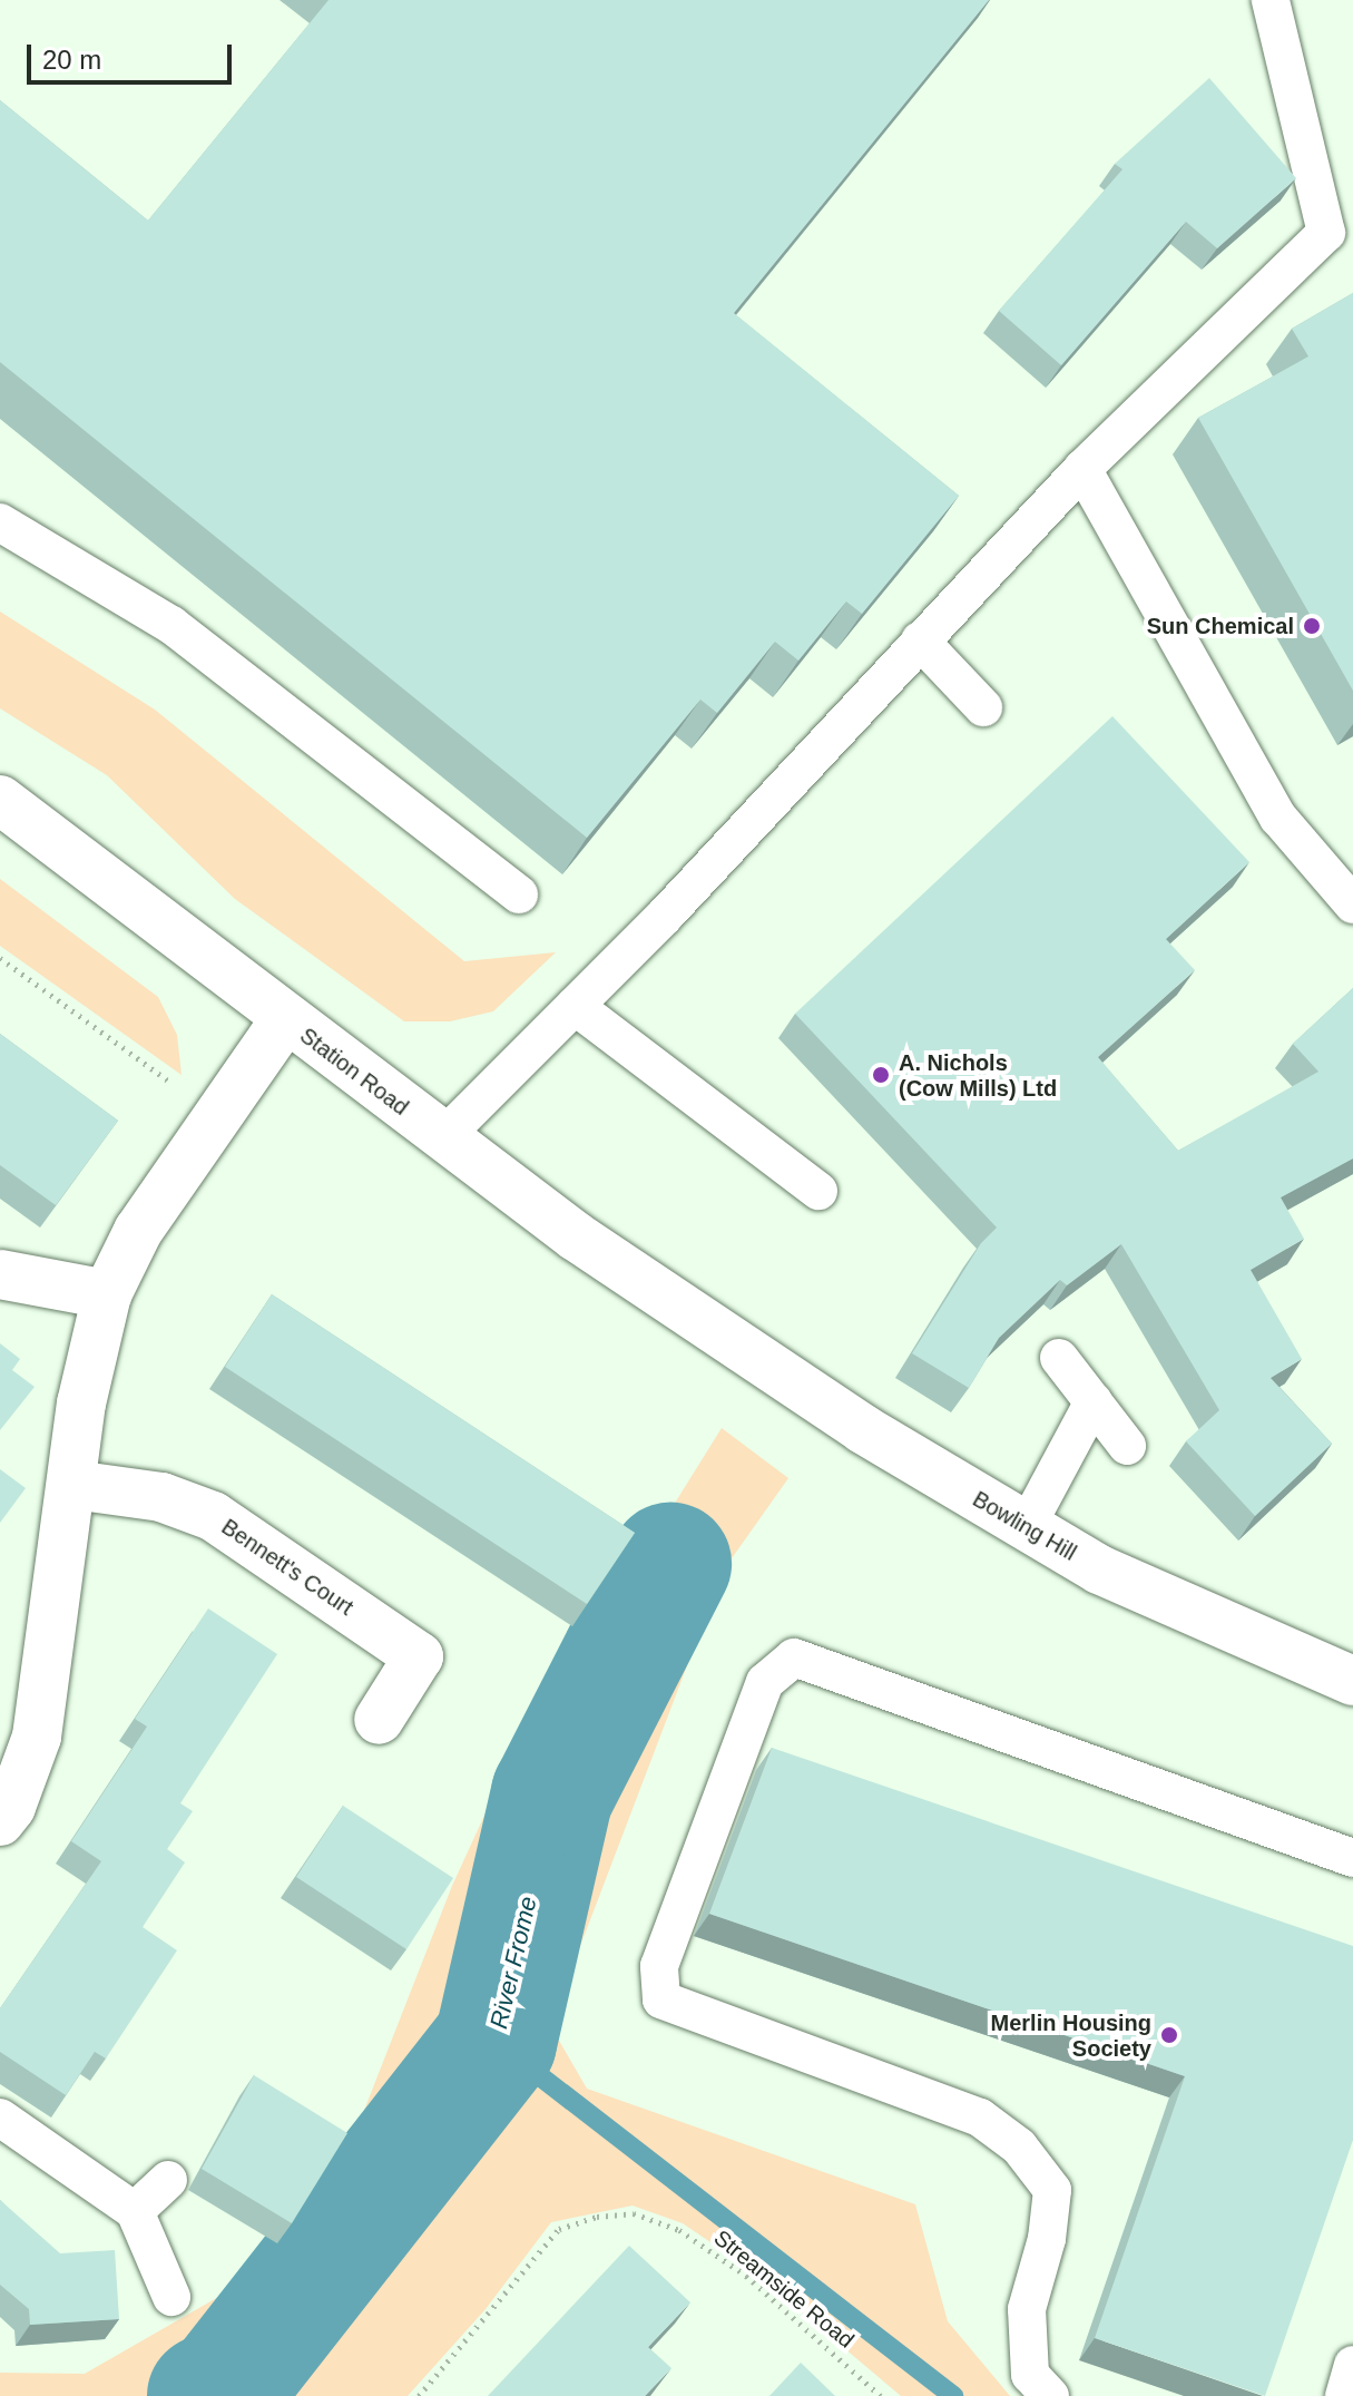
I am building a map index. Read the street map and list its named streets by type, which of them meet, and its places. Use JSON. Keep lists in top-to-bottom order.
{
  "streets": {
    "main road": ["Station Road", "Bowling Hill", "Bennett's Court"],
    "path": ["Streamside Road"]
  },
  "crossings": [
    ["Station Road", "Bowling Hill"]
  ],
  "water": ["River Frome"],
  "places": ["Sun Chemical", "A. Nichols (Cow Mills) Ltd", "Merlin Housing Society"],
  "scale_bar": "20 m"
}
